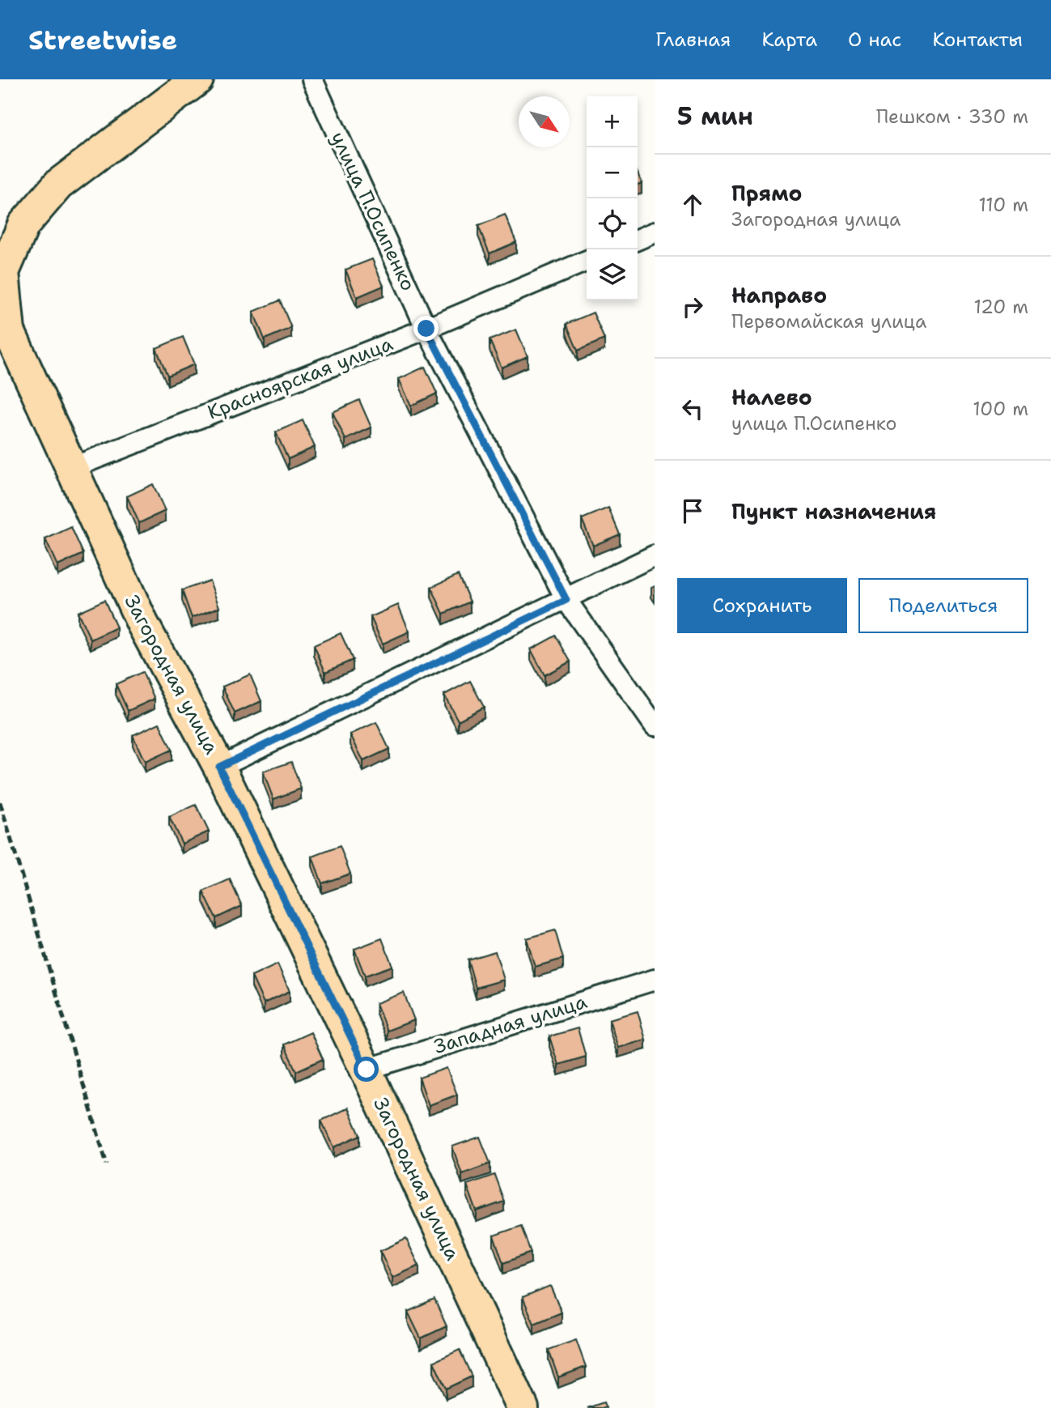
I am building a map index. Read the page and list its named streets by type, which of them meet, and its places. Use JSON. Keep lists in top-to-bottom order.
{
  "streets": {
    "main road": ["Загородная улица"],
    "street": ["улица П.Осипенко", "Красноярская улица", "Западная улица"]
  },
  "crossings": [
    ["улица П.Осипенко", "Красноярская улица"],
    ["Красноярская улица", "Загородная улица"],
    ["Загородная улица", "Западная улица"]
  ],
  "north": "bottom right",
  "page": {
    "header": "Streetwise",
    "nav": [
      "Главная",
      "Карта",
      "О нас",
      "Контакты"
    ],
    "heading": ["5 мин", "Пешком · 330 m"],
    "map_buttons": ["+", "−"],
    "list": [
      ["Прямо", "Загородная улица", "110 m"],
      ["Направо", "Первомайская улица", "120 m"],
      ["Налево", "улица П.Осипенко", "100 m"],
      "Пункт назначения"
    ],
    "buttons": ["Сохранить", "Поделиться"]
  }
}
